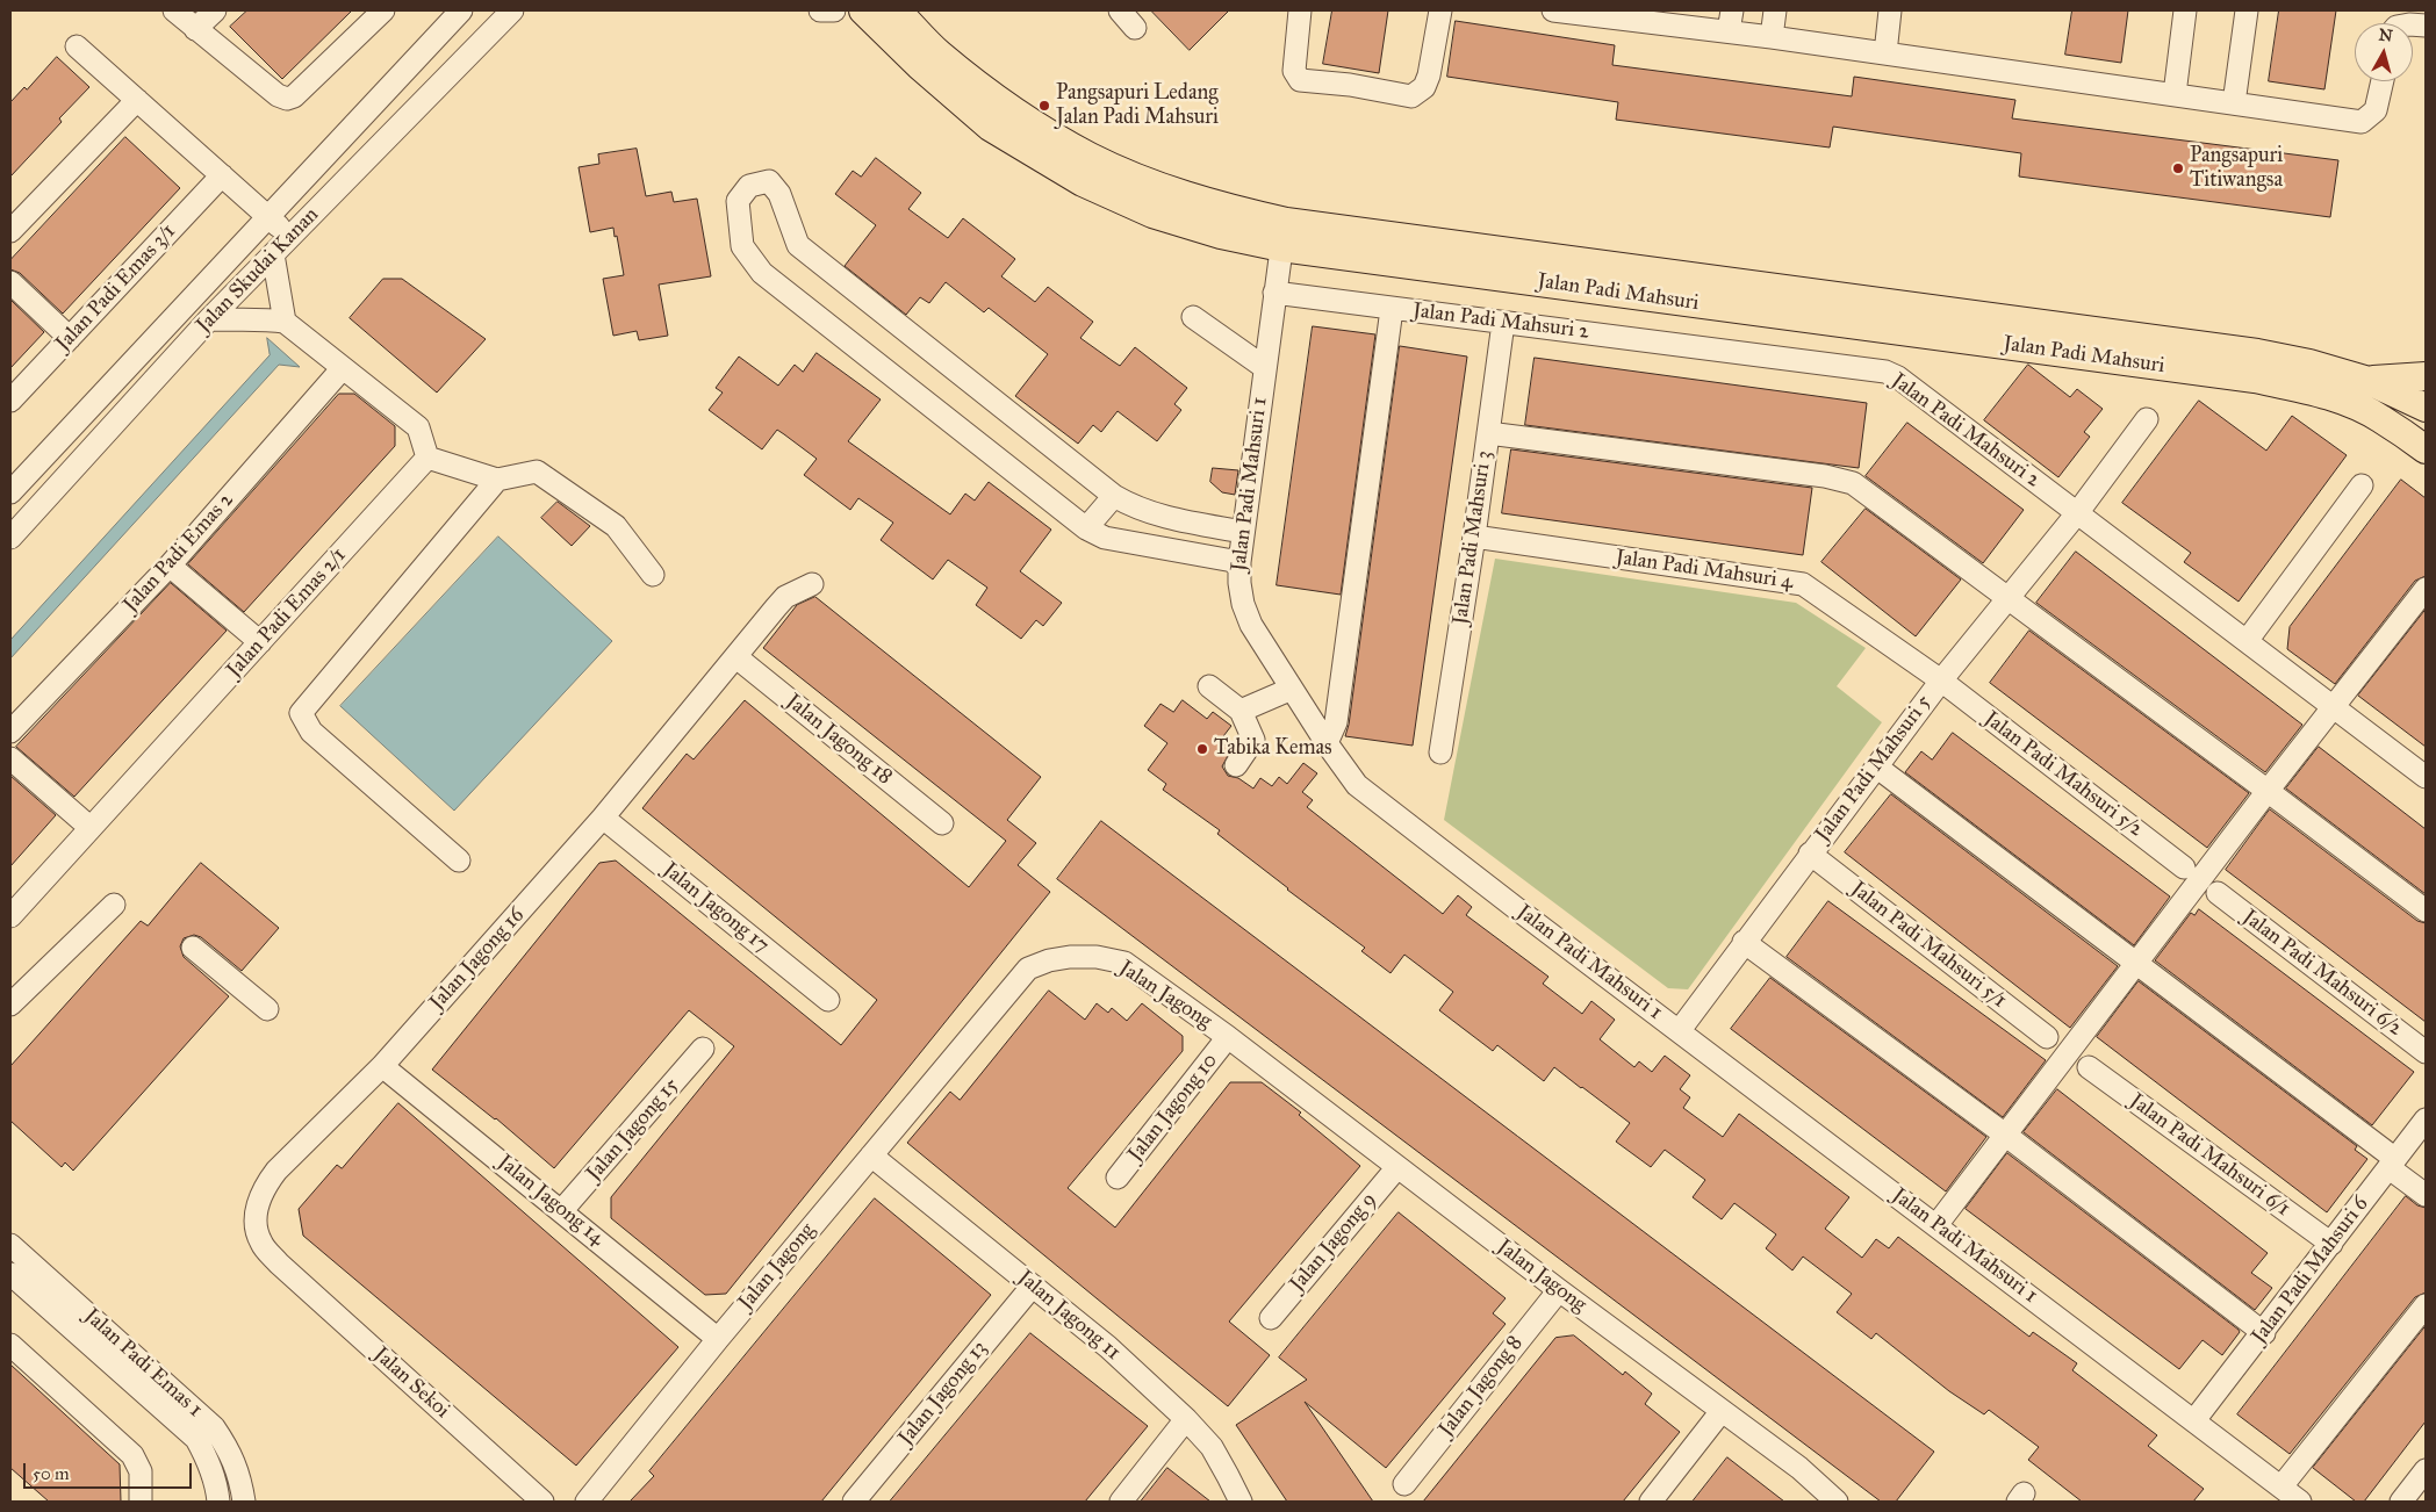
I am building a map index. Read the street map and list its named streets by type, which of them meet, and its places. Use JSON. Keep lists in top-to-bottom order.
{
  "streets": {
    "main road": ["Jalan Padi Mahsuri"],
    "street": [
      "Jalan Skudai Kanan",
      "Jalan Padi Emas 3/1",
      "Jalan Padi Mahsuri 2",
      "Jalan Padi Mahsuri 1",
      "Jalan Padi Mahsuri 3",
      "Jalan Padi Emas 2",
      "Jalan Padi Mahsuri 4",
      "Jalan Padi Emas 2/1",
      "Jalan Jagong 18",
      "Jalan Padi Mahsuri 5",
      "Jalan Padi Mahsuri 5/2",
      "Jalan Jagong 17",
      "Jalan Padi Mahsuri 5/1",
      "Jalan Jagong 16",
      "Jalan Padi Mahsuri 6/2",
      "Jalan Jagong",
      "Jalan Jagong 10",
      "Jalan Jagong 15",
      "Jalan Padi Mahsuri 6/1",
      "Jalan Jagong 14",
      "Jalan Jagong 9",
      "Jalan Padi Mahsuri 6",
      "Jalan Jagong 11",
      "Jalan Padi Emas 1",
      "Jalan Sekoi",
      "Jalan Jagong 8",
      "Jalan Jagong 13"
    ]
  },
  "crossings": [
    ["Jalan Padi Mahsuri", "Jalan Padi Mahsuri 1"],
    ["Jalan Padi Mahsuri 2", "Jalan Padi Mahsuri 1"],
    ["Jalan Padi Mahsuri 2", "Jalan Padi Mahsuri 3"],
    ["Jalan Padi Mahsuri 2", "Jalan Padi Mahsuri 5"],
    ["Jalan Padi Mahsuri 1", "Jalan Padi Mahsuri 5"],
    ["Jalan Padi Mahsuri 1", "Jalan Padi Mahsuri 6"],
    ["Jalan Padi Mahsuri 3", "Jalan Padi Mahsuri 4"],
    ["Jalan Padi Mahsuri 4", "Jalan Padi Mahsuri 5"],
    ["Jalan Padi Mahsuri 4", "Jalan Padi Mahsuri 5/2"],
    ["Jalan Jagong 18", "Jalan Jagong 16"],
    ["Jalan Padi Mahsuri 5", "Jalan Padi Mahsuri 5/2"],
    ["Jalan Padi Mahsuri 5", "Jalan Padi Mahsuri 5/1"],
    ["Jalan Jagong 17", "Jalan Jagong 16"],
    ["Jalan Jagong 16", "Jalan Jagong 14"],
    ["Jalan Jagong 16", "Jalan Sekoi"],
    ["Jalan Jagong", "Jalan Jagong 10"],
    ["Jalan Jagong", "Jalan Jagong 14"],
    ["Jalan Jagong", "Jalan Jagong 9"],
    ["Jalan Jagong", "Jalan Jagong 11"],
    ["Jalan Jagong", "Jalan Jagong 8"],
    ["Jalan Jagong 15", "Jalan Jagong 14"],
    ["Jalan Padi Mahsuri 6/1", "Jalan Padi Mahsuri 6"],
    ["Jalan Jagong 11", "Jalan Jagong 13"]
  ],
  "places": ["Pangsapuri Ledang Jalan Padi Mahsuri", "Pangsapuri Titiwangsa", "Tabika Kemas"],
  "scale_bar": "50 m",
  "north": "top"
}
